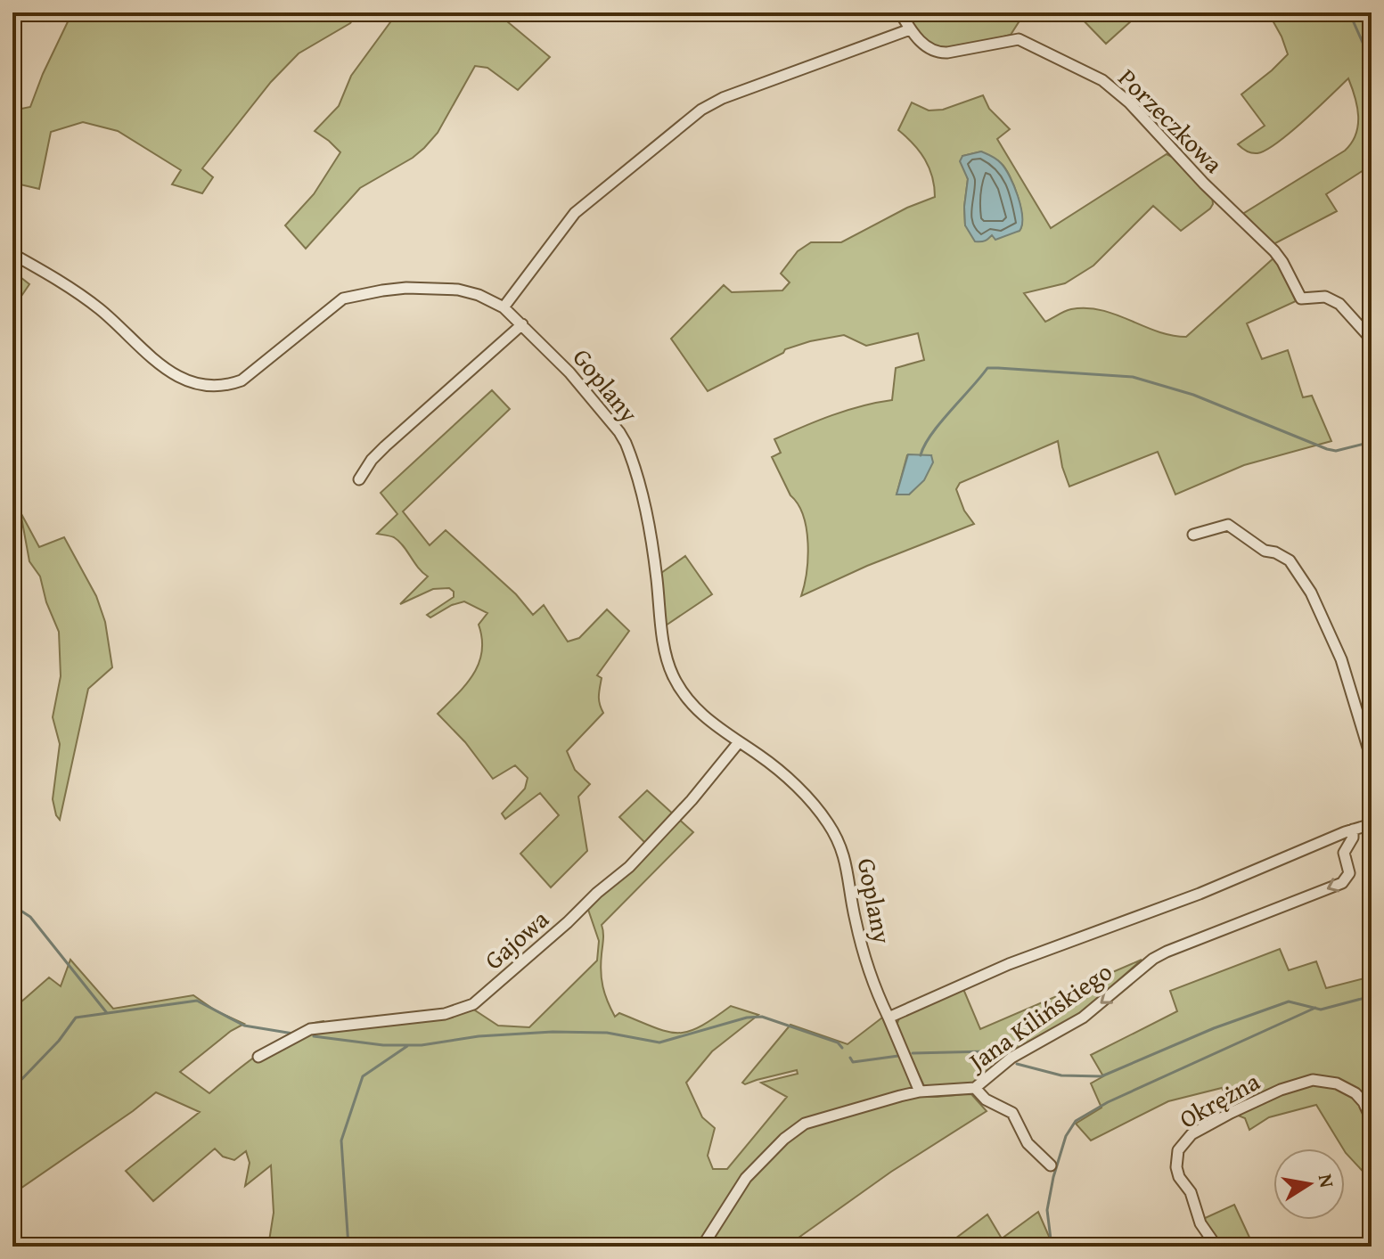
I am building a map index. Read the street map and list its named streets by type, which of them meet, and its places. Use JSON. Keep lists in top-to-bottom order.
{
  "streets": {
    "street": [
      "Porzeczkowa",
      "Goplany",
      "Gajowa",
      "Jana Kilińskiego",
      "Okrężna"
    ]
  },
  "crossings": [
    ["Goplany", "Gajowa"],
    ["Goplany", "Jana Kilińskiego"]
  ],
  "north": "right"
}
